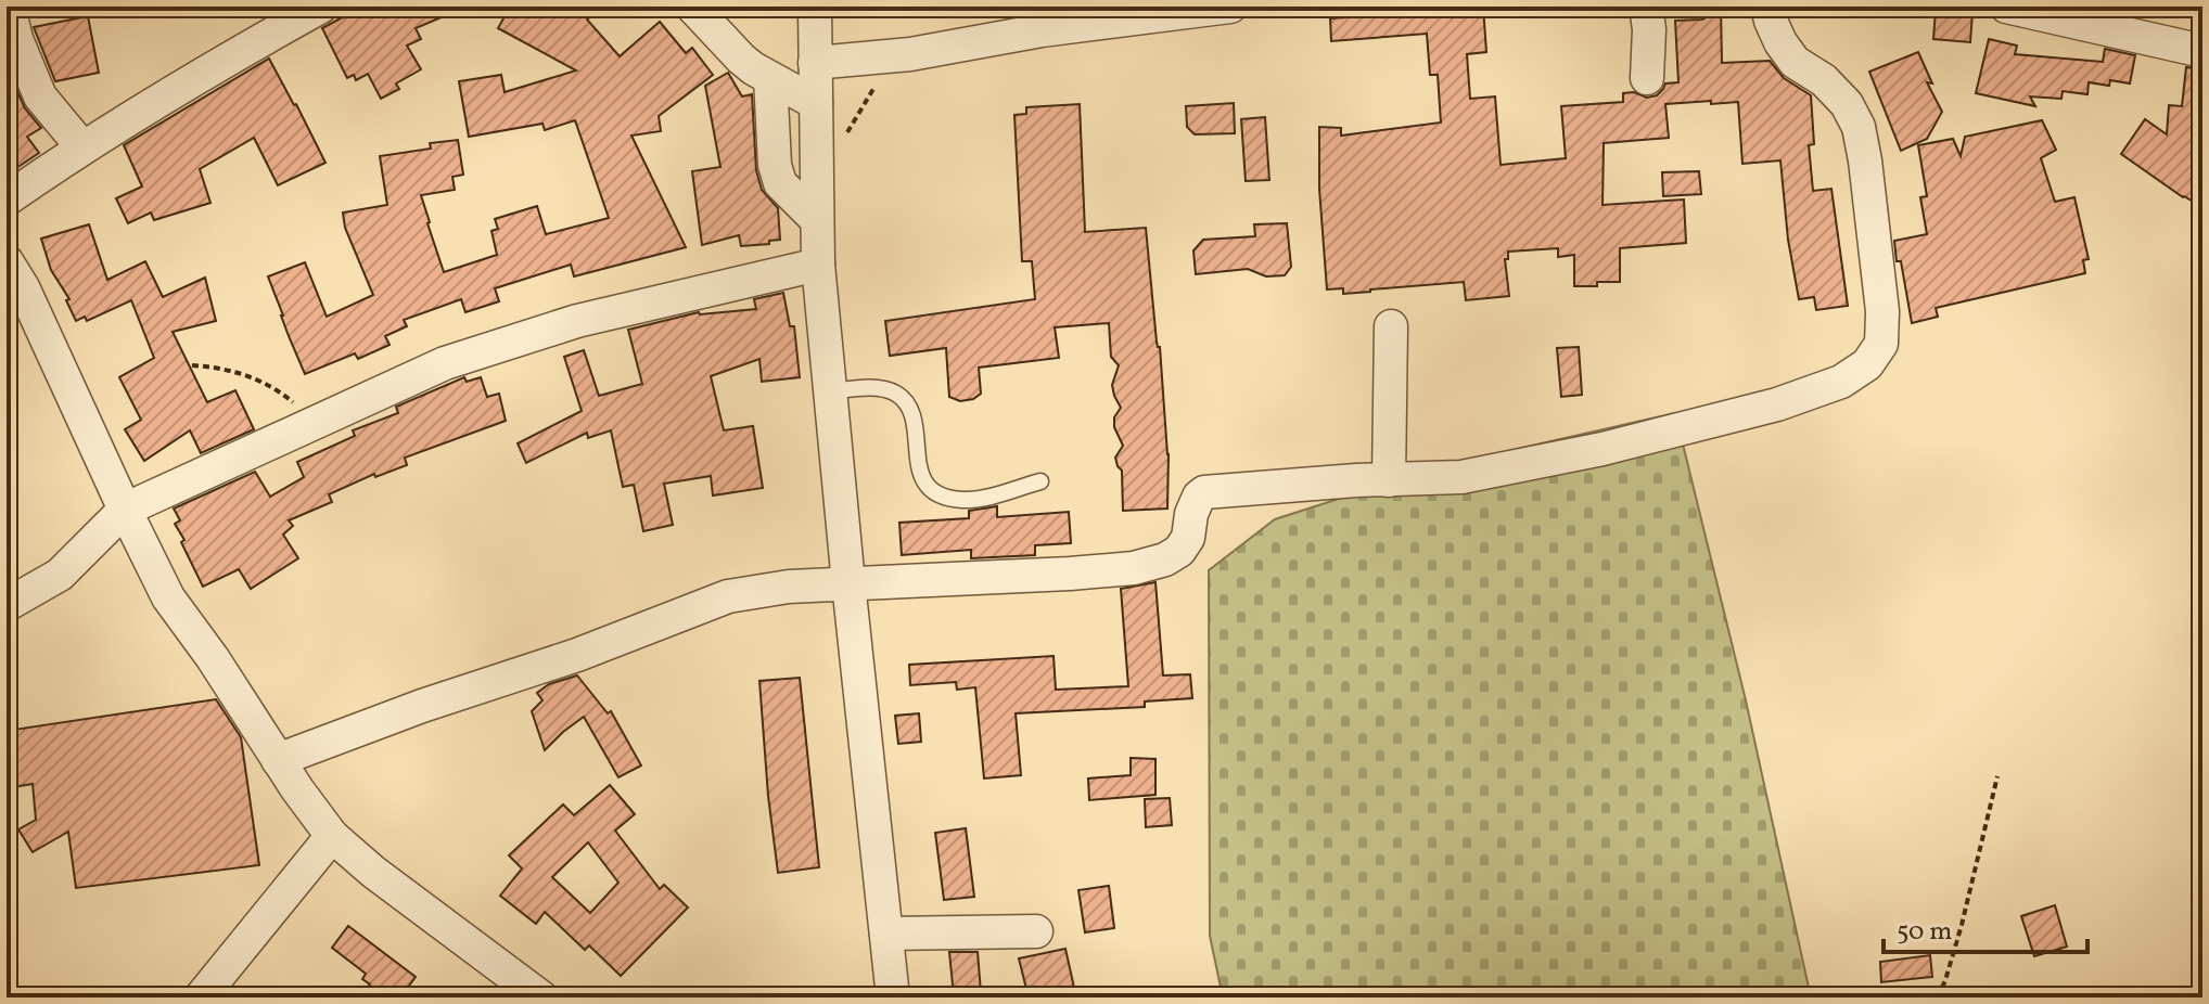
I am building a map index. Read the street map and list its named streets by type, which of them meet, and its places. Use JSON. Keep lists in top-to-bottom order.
{
  "scale_bar": "50 m"
}
